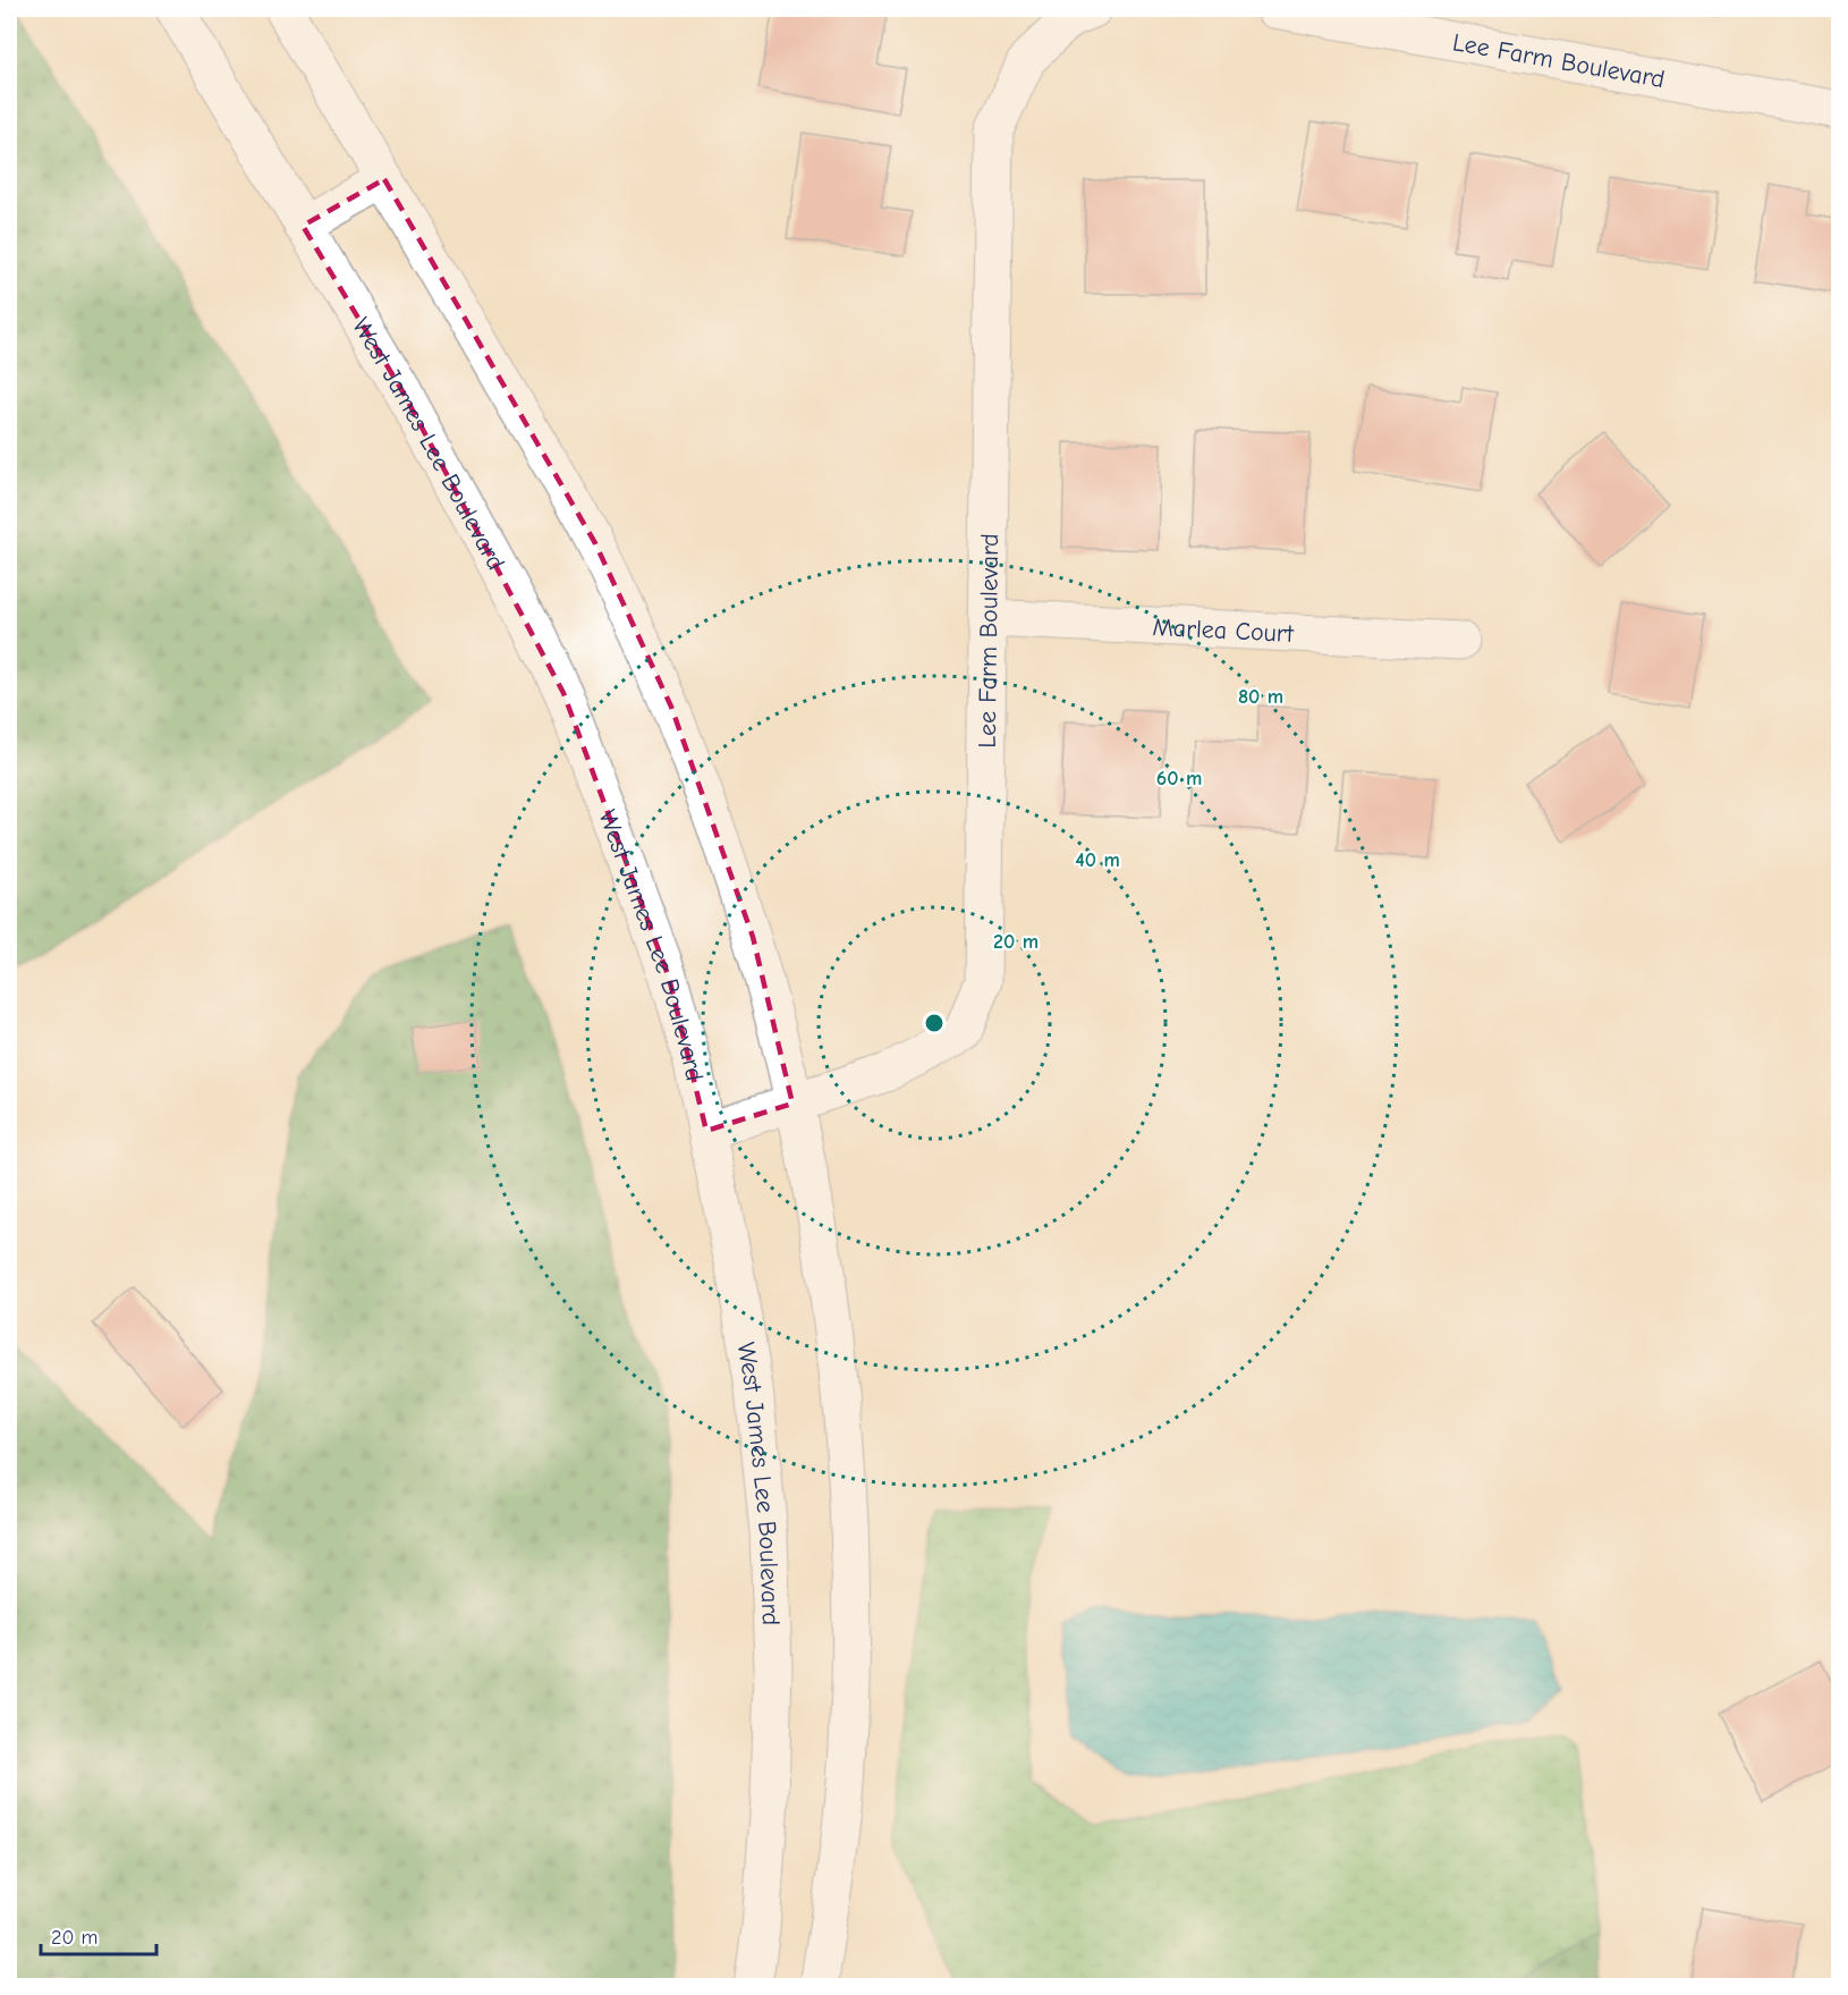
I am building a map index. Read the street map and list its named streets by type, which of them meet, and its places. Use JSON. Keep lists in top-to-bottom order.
{
  "streets": {
    "main road": ["Lee Farm Boulevard", "West James Lee Boulevard", "Marlea Court"]
  },
  "crossings": [
    ["Lee Farm Boulevard", "West James Lee Boulevard"],
    ["Lee Farm Boulevard", "Marlea Court"]
  ],
  "scale_bar": "20 m",
  "rings": [
    "80 m",
    "60 m",
    "40 m",
    "20 m"
  ]
}
